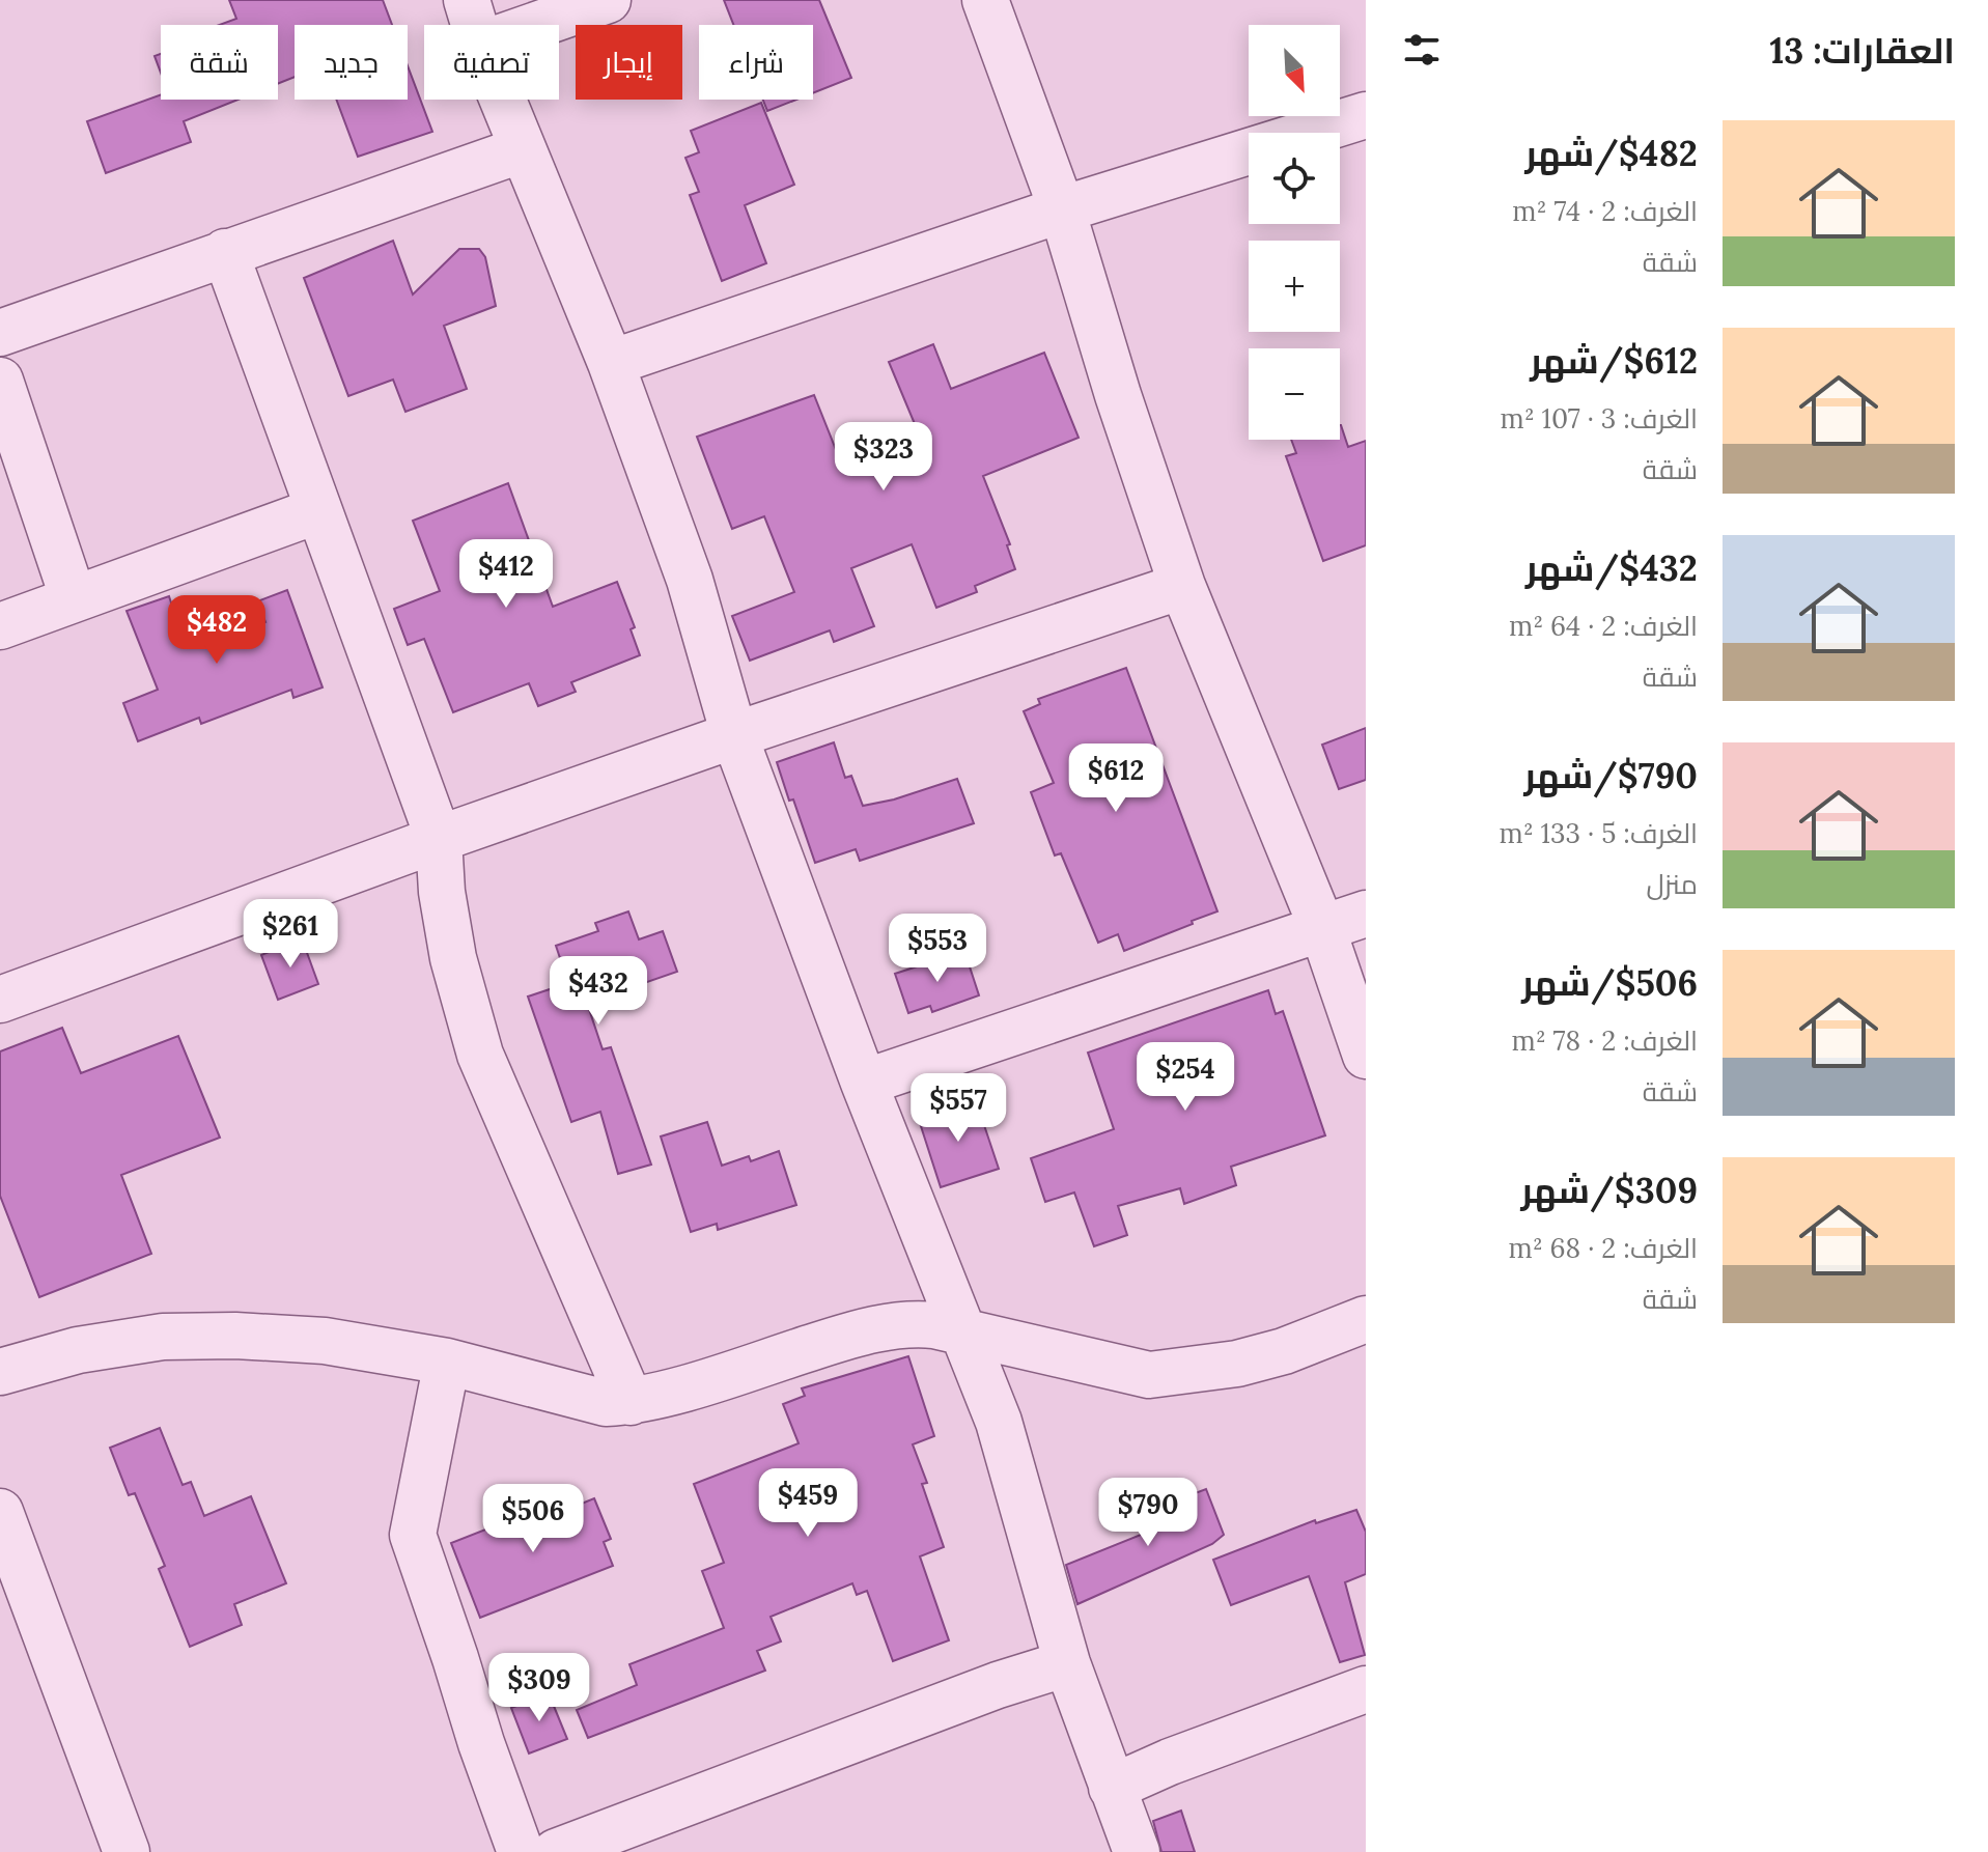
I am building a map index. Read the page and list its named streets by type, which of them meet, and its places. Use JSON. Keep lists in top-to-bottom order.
{
  "north": "bottom right",
  "page": {
    "heading": "العقارات: 13",
    "map_buttons": ["+", "−"],
    "chip": [
      "شراء",
      "إيجار",
      "تصفية",
      "جديد",
      "شقة"
    ],
    "list": [
      {
        "name": "$482/شهر",
        "note": "الغرف: 2 · 74 m² · شقة"
      },
      {
        "name": "$612/شهر",
        "note": "الغرف: 3 · 107 m² · شقة"
      },
      {
        "name": "$432/شهر",
        "note": "الغرف: 2 · 64 m² · شقة"
      },
      {
        "name": "$790/شهر",
        "note": "الغرف: 5 · 133 m² · منزل"
      },
      {
        "name": "$506/شهر",
        "note": "الغرف: 2 · 78 m² · شقة"
      },
      {
        "name": "$309/شهر",
        "note": "الغرف: 2 · 68 m² · شقة"
      }
    ],
    "price": [
      "$323",
      "$412",
      "$482",
      "$612",
      "$261",
      "$553",
      "$432",
      "$254",
      "$557",
      "$459",
      "$790",
      "$506",
      "$309"
    ]
  }
}
